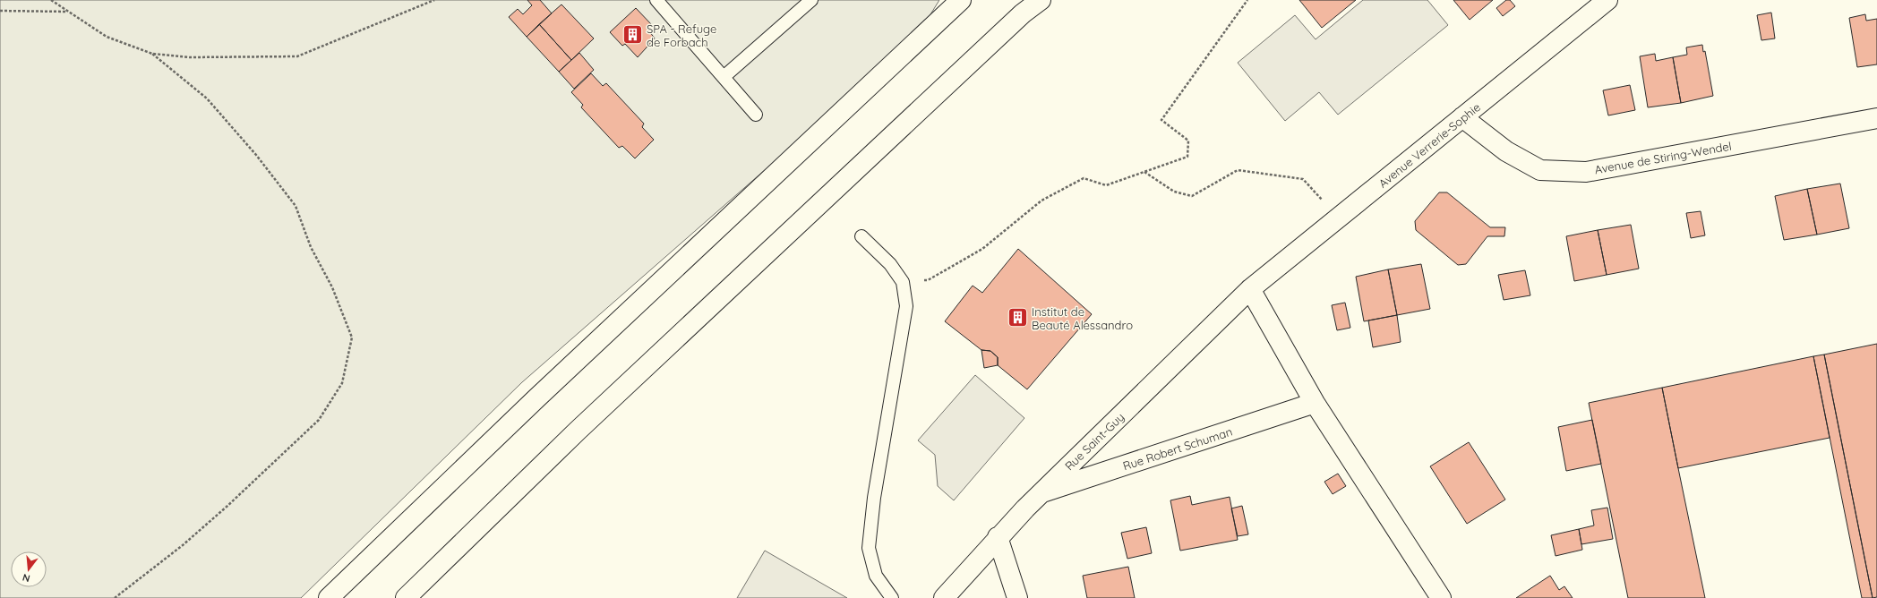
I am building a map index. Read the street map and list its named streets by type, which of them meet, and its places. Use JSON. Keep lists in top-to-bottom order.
{
  "streets": {
    "main road": [
      "Avenue Verrerie-Sophie",
      "Avenue de Stiring-Wendel",
      "Rue Saint-Guy",
      "Rue Robert Schuman"
    ]
  },
  "crossings": [
    ["Avenue Verrerie-Sophie", "Avenue de Stiring-Wendel"],
    ["Avenue Verrerie-Sophie", "Rue Saint-Guy"],
    ["Rue Saint-Guy", "Rue Robert Schuman"]
  ],
  "places": {
    "building": ["SPA - Refuge de Forbach", "Institut de Beauté Alessandro"]
  },
  "north": "bottom"
}
